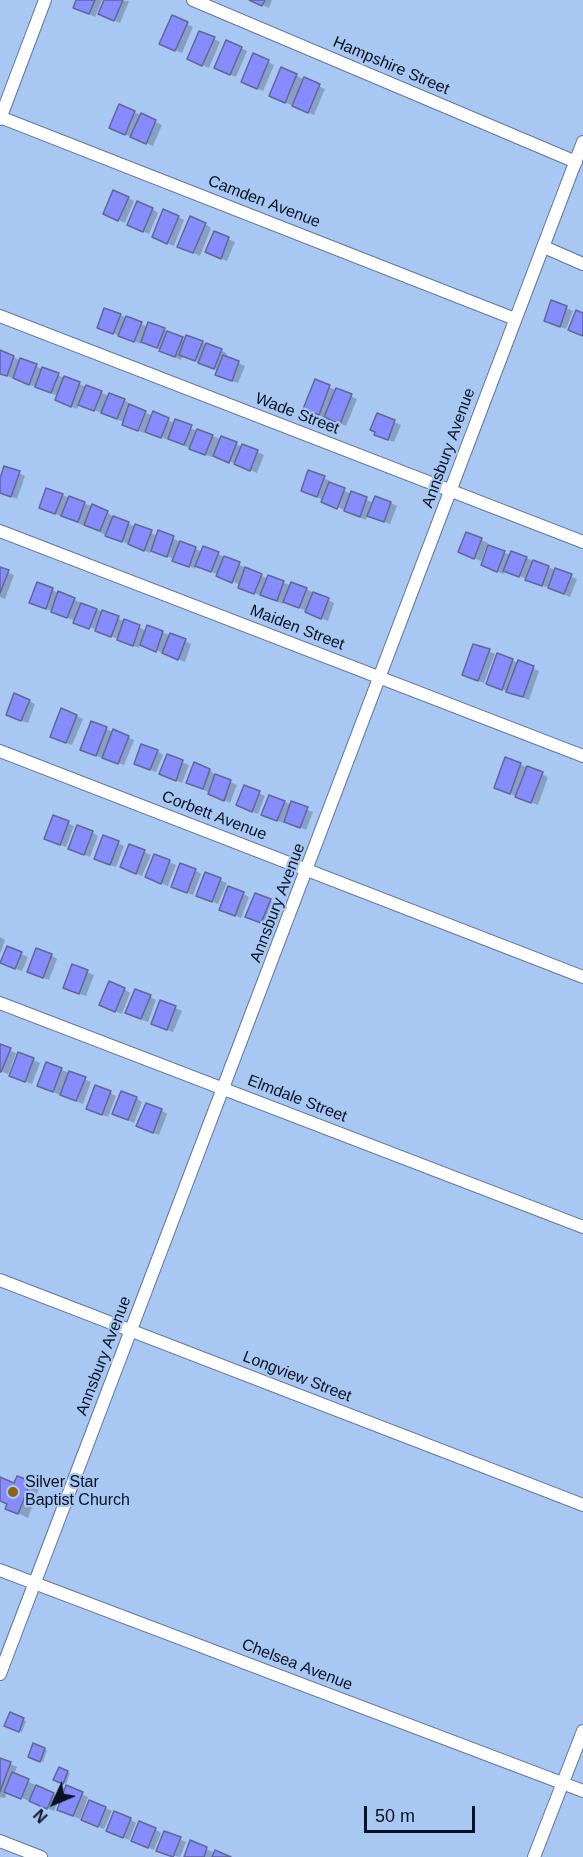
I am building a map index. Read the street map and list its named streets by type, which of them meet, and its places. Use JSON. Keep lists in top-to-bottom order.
{
  "streets": {
    "street": [
      "Hampshire Street",
      "Camden Avenue",
      "Wade Street",
      "Annsbury Avenue",
      "Maiden Street",
      "Corbett Avenue",
      "Elmdale Street",
      "Longview Street",
      "Chelsea Avenue"
    ]
  },
  "crossings": [
    ["Hampshire Street", "Annsbury Avenue"],
    ["Camden Avenue", "Annsbury Avenue"],
    ["Wade Street", "Annsbury Avenue"],
    ["Annsbury Avenue", "Maiden Street"],
    ["Annsbury Avenue", "Corbett Avenue"],
    ["Annsbury Avenue", "Elmdale Street"],
    ["Annsbury Avenue", "Longview Street"],
    ["Annsbury Avenue", "Chelsea Avenue"]
  ],
  "places": ["Silver Star Baptist Church"],
  "scale_bar": "50 m",
  "north": "bottom left"
}
